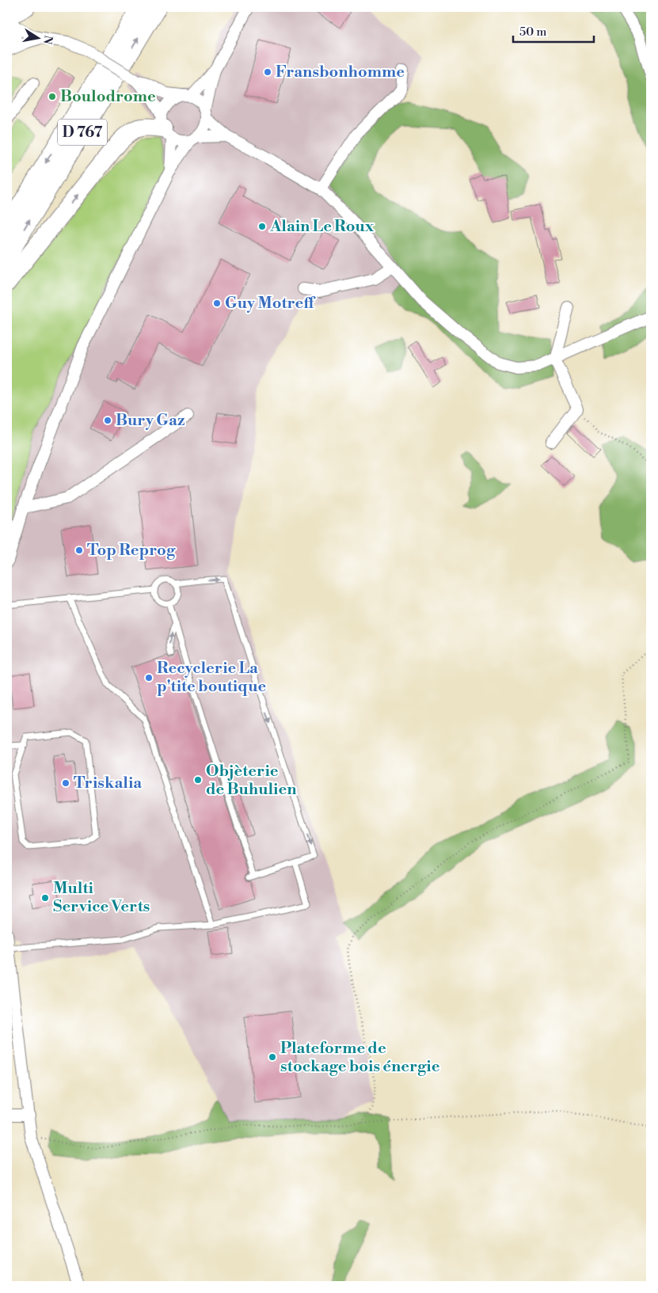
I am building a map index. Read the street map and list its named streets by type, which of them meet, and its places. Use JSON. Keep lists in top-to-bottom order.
{
  "streets": {
    "highway": ["D 767"]
  },
  "places": [
    "Fransbonhomme",
    "Boulodrome",
    "Alain Le Roux",
    "Guy Motreff",
    "Bury Gaz",
    "Top Reprog",
    "Recyclerie La p'tite boutique",
    "Objèterie de Buhulien",
    "Triskalia",
    "Multi Service Verts",
    "Plateforme de stockage bois énergie"
  ],
  "scale_bar": "50 m",
  "north": "right"
}
